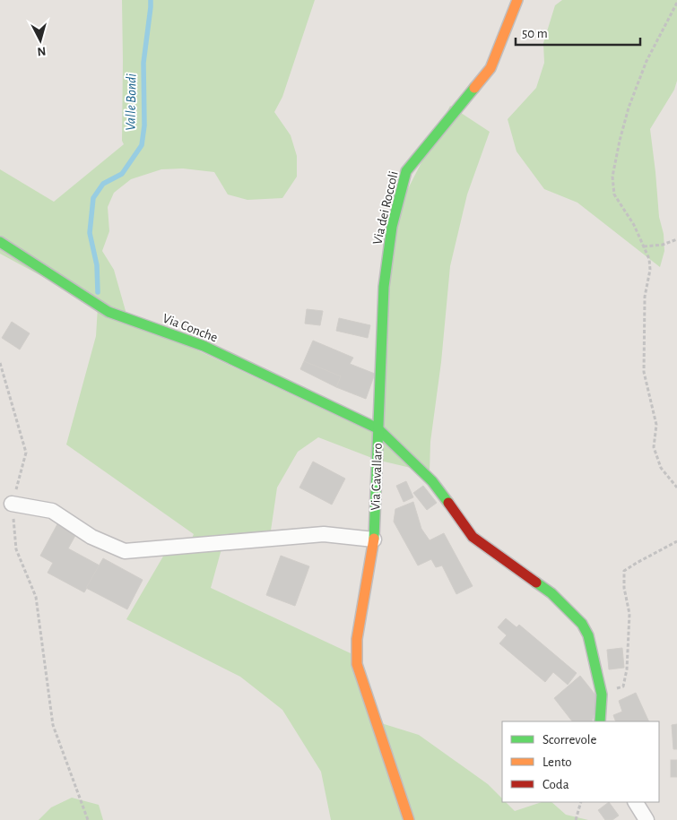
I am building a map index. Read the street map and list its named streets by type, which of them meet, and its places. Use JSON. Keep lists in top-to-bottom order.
{
  "streets": {
    "street": ["Via dei Roccoli", "Via Conche", "Via Cavallaro"]
  },
  "crossings": [
    ["Via dei Roccoli", "Via Conche"],
    ["Via dei Roccoli", "Via Cavallaro"],
    ["Via Conche", "Via Cavallaro"]
  ],
  "water": ["Valle Bondi"],
  "legend": ["Scorrevole", "Lento", "Coda"],
  "scale_bar": "50 m",
  "north": "bottom"
}
